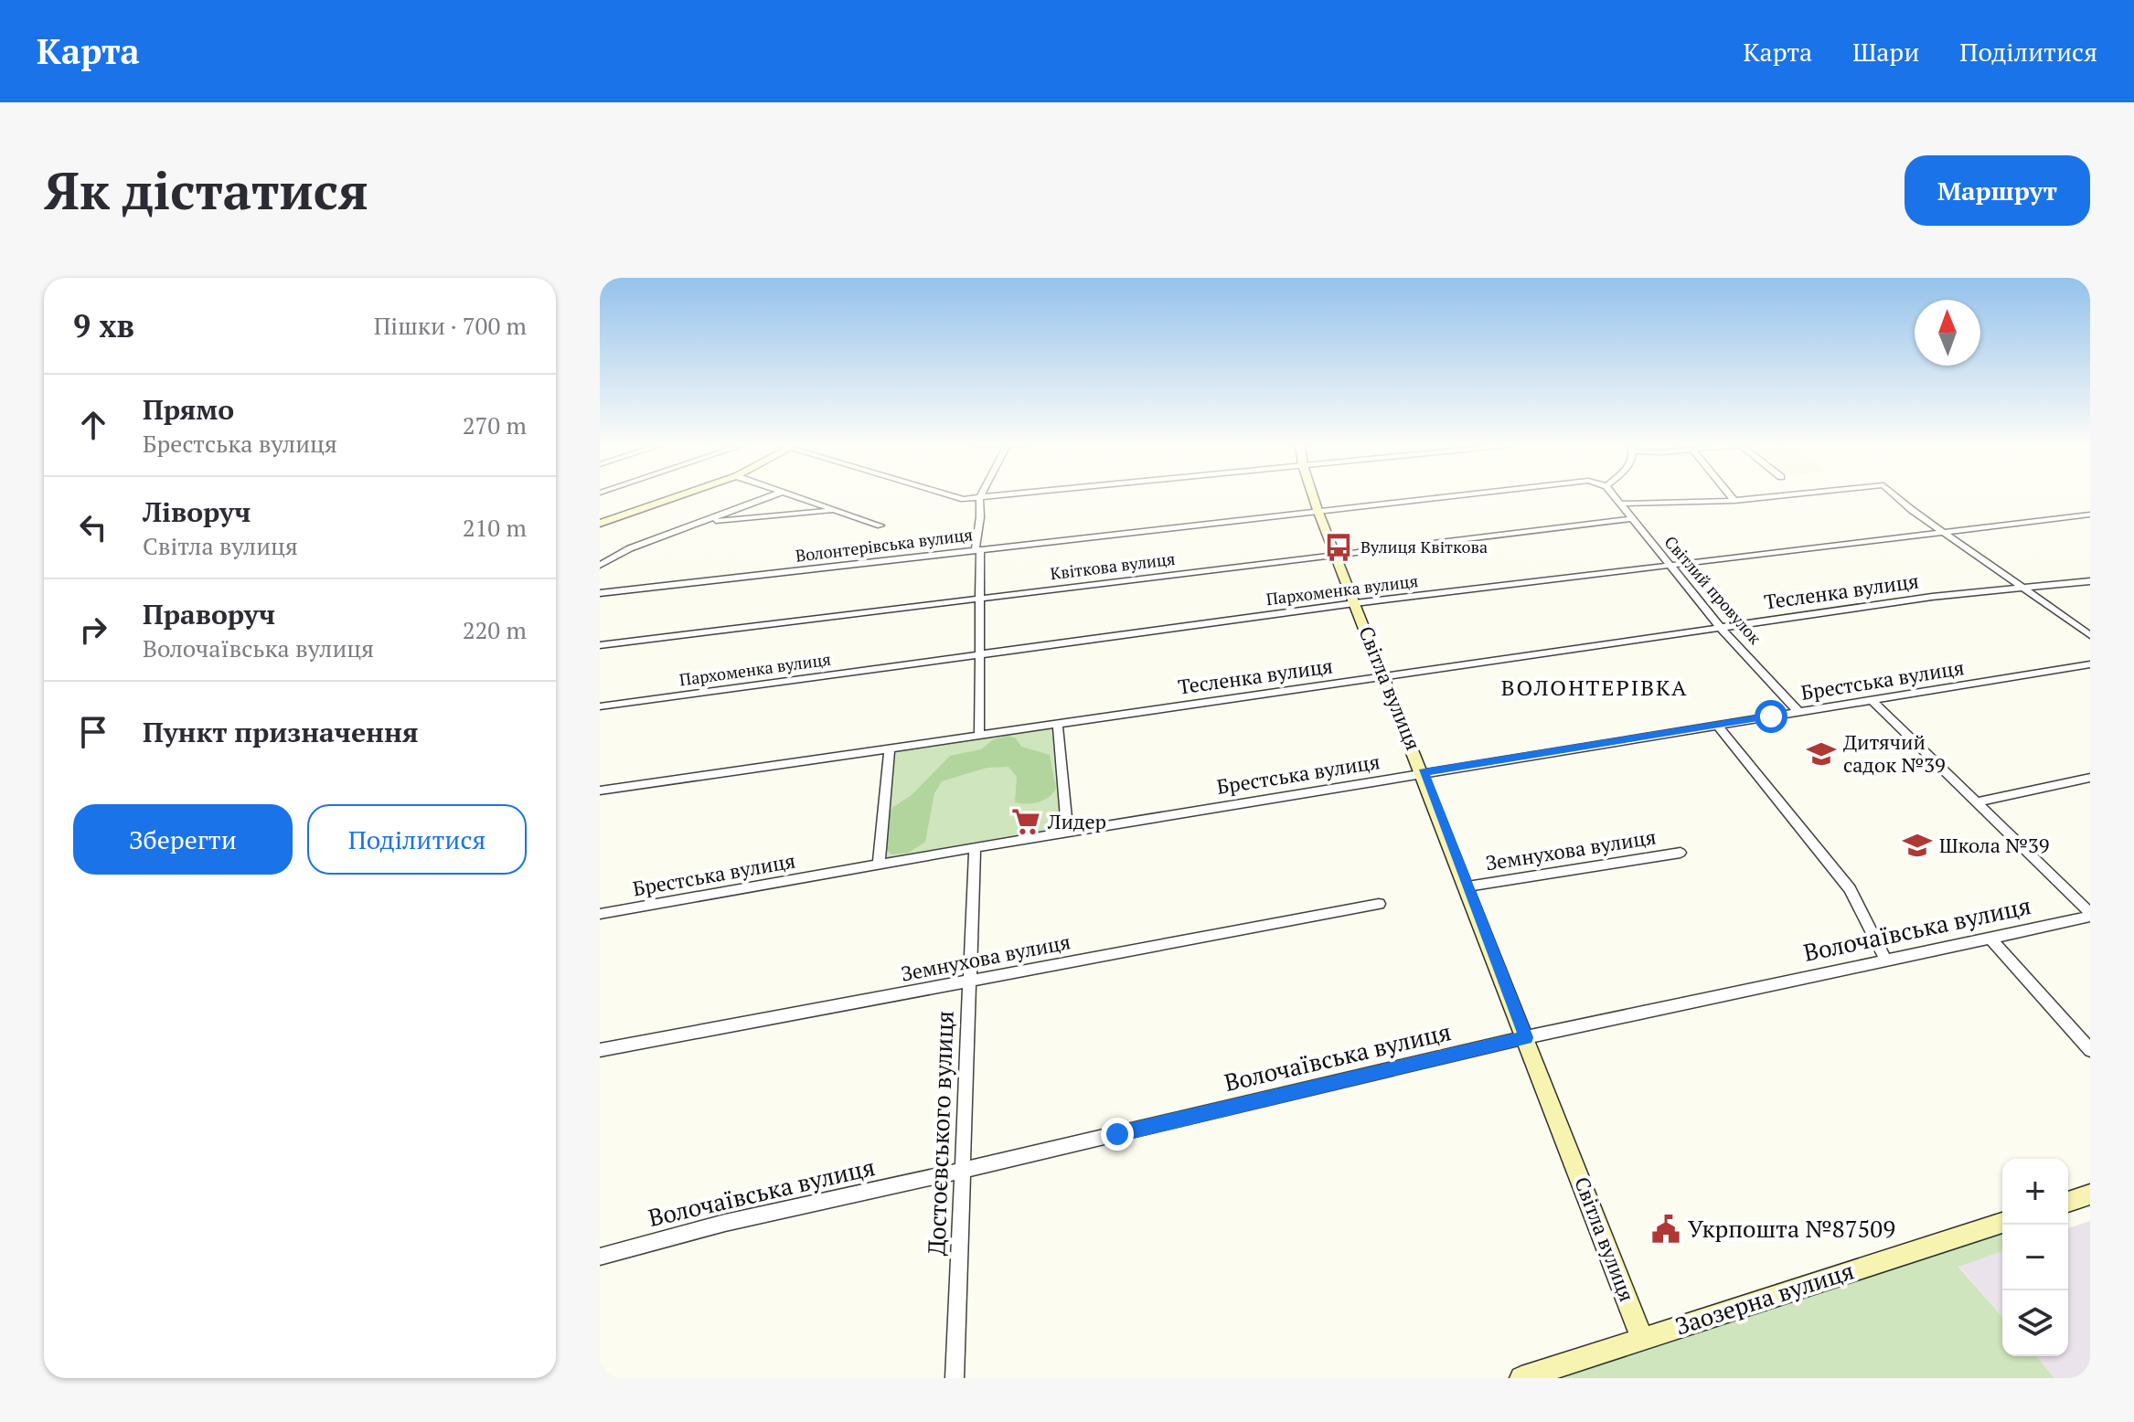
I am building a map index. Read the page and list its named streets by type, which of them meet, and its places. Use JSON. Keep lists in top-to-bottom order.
{
  "streets": {
    "street": [
      "Волонтерівська вулиця",
      "Квіткова вулиця",
      "Пархоменка вулиця",
      "Світлий провулок",
      "Тесленка вулиця",
      "Брестська вулиця",
      "Світла вулиця",
      "Земнухова вулиця",
      "Волочаївська вулиця",
      "Достоєвського вулиця",
      "Заозерна вулиця"
    ]
  },
  "crossings": [
    ["Волонтерівська вулиця", "Світла вулиця"],
    ["Квіткова вулиця", "Світлий провулок"],
    ["Квіткова вулиця", "Світла вулиця"],
    ["Пархоменка вулиця", "Світлий провулок"],
    ["Пархоменка вулиця", "Світла вулиця"],
    ["Світлий провулок", "Тесленка вулиця"],
    ["Світлий провулок", "Брестська вулиця"],
    ["Тесленка вулиця", "Світла вулиця"],
    ["Брестська вулиця", "Світла вулиця"],
    ["Брестська вулиця", "Достоєвського вулиця"],
    ["Світла вулиця", "Земнухова вулиця"],
    ["Світла вулиця", "Волочаївська вулиця"],
    ["Світла вулиця", "Заозерна вулиця"],
    ["Земнухова вулиця", "Достоєвського вулиця"],
    ["Волочаївська вулиця", "Достоєвського вулиця"]
  ],
  "districts": ["ВОЛОНТЕРІВКА"],
  "places": {
    "bus stop": ["Вулиця Квіткова"],
    "school or university": ["Дитячий садок №39", "Школа №39"],
    "supermarket": ["Лидер"],
    "public building": ["Укрпошта №87509"]
  },
  "north": "top",
  "page": {
    "header": "Карта",
    "nav": ["Карта", "Шари", "Поділитися"],
    "buttons": [
      "Маршрут",
      ["Зберегти", "Поділитися"]
    ],
    "title": "Як дістатися",
    "heading": ["9 хв", "Пішки · 700 m"],
    "list": [
      ["Прямо", "Брестська вулиця", "270 m"],
      ["Ліворуч", "Світла вулиця", "210 m"],
      ["Праворуч", "Волочаївська вулиця", "220 m"],
      "Пункт призначення"
    ],
    "map_buttons": ["+", "−"]
  }
}
